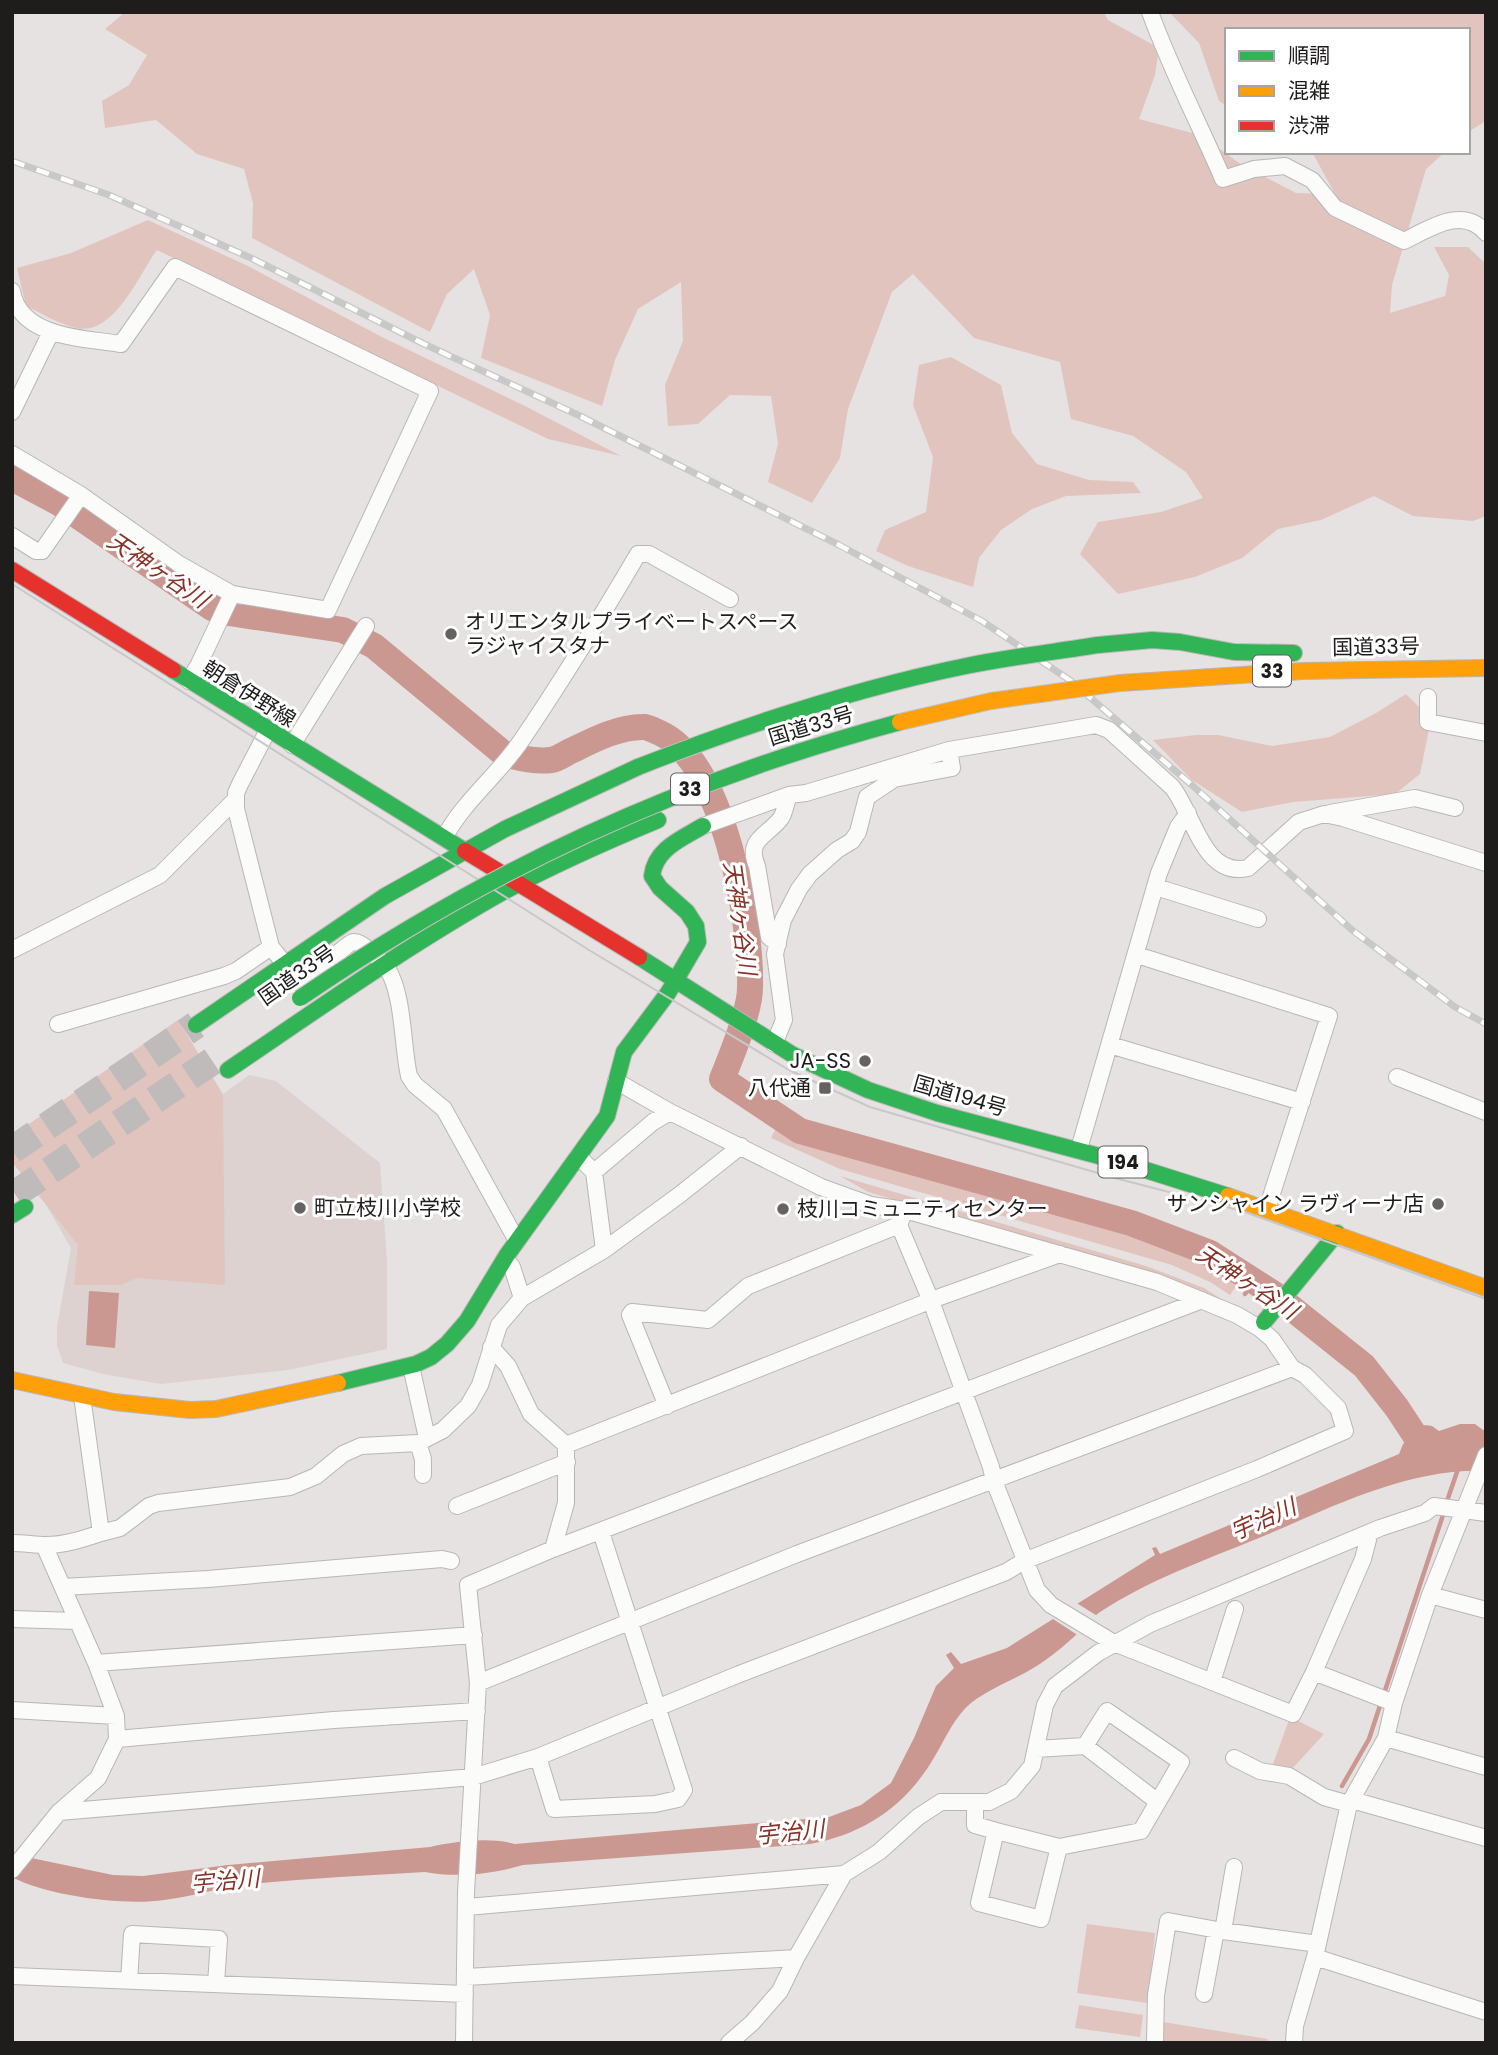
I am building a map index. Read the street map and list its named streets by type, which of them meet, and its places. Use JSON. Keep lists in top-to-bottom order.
{
  "streets": {
    "main road": [
      "国道33号",
      "33",
      "朝倉伊野線",
      "国道194号",
      "194"
    ]
  },
  "crossings": [
    ["朝倉伊野線", "国道194号"]
  ],
  "water": ["天神ヶ谷川", "宇治川"],
  "places": {
    "other": [
      "オリエンタルプライベートスペース ラジャイスタナ",
      "JA-SS",
      "サンシャイン ラヴィーナ店",
      "町立枝川小学校",
      "枝川コミュニティセンター"
    ],
    "transit": ["八代通"]
  },
  "legend": ["順調", "混雑", "渋滞"]
}
